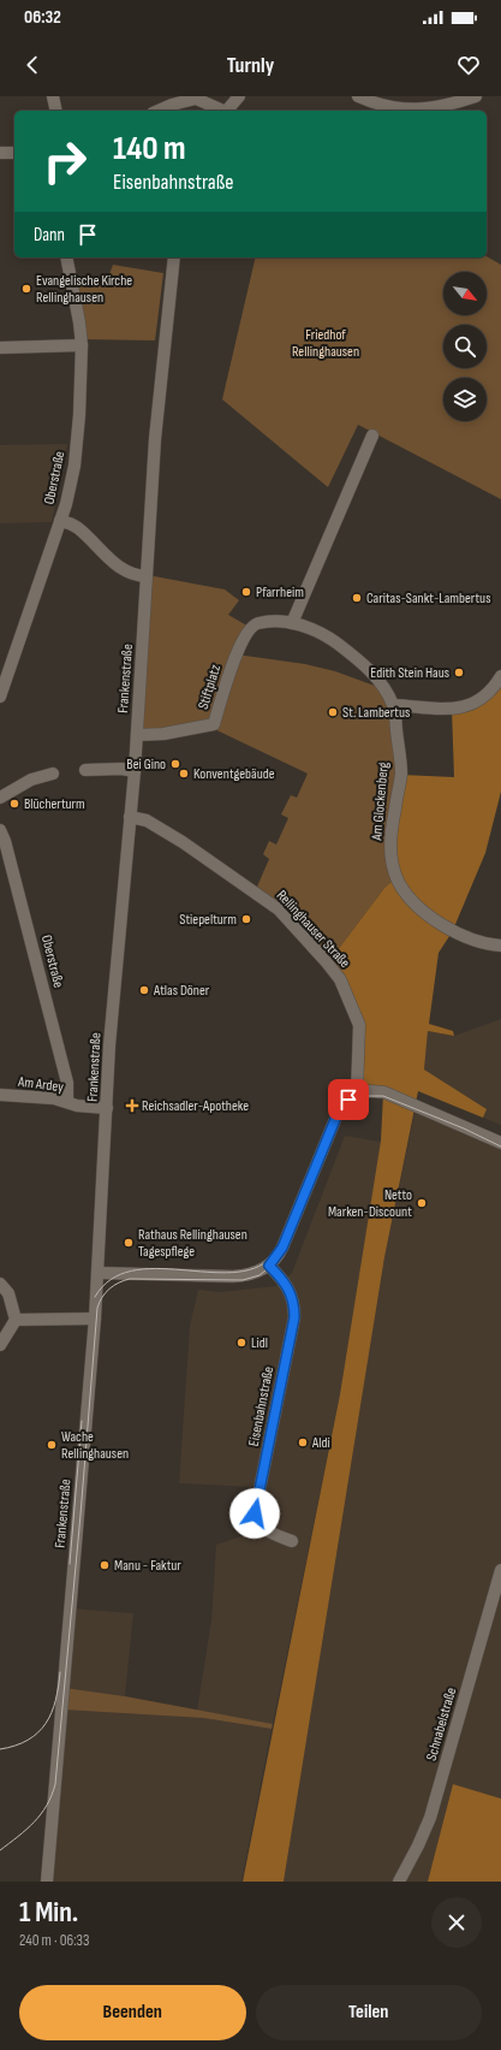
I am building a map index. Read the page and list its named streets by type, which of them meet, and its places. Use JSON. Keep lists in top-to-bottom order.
{
  "streets": {
    "street": [
      "Oberstraße",
      "Frankenstraße",
      "Stiftplatz",
      "Am Glockenberg",
      "Rellinghauser Straße",
      "Am Ardey",
      "Eisenbahnstraße",
      "Schnabelstraße"
    ]
  },
  "crossings": [
    ["Oberstraße", "Am Ardey"],
    ["Frankenstraße", "Stiftplatz"],
    ["Frankenstraße", "Rellinghauser Straße"],
    ["Frankenstraße", "Am Ardey"],
    ["Stiftplatz", "Am Glockenberg"]
  ],
  "parks": ["Friedhof Rellinghausen"],
  "places": {
    "other": [
      "Evangelische Kirche Rellinghausen",
      "Pfarrheim",
      "Caritas-Sankt-Lambertus",
      "Edith Stein Haus",
      "St. Lambertus",
      "Bei Gino",
      "Konventgebäude",
      "Blücherturm",
      "Stiepelturm",
      "Atlas Döner",
      "Netto Marken-Discount",
      "Rathaus Rellinghausen Tagespflege",
      "Lidl",
      "Aldi",
      "Wache Rellinghausen",
      "Manu - Faktur"
    ],
    "health": ["Reichsadler-Apotheke"]
  },
  "north": "bottom right",
  "page": {
    "status": "06:32",
    "header": "Turnly",
    "turn": ["140 m", "Eisenbahnstraße"],
    "then": "Dann",
    "heading": ["1 Min.", "240 m · 06:33"],
    "buttons": ["Beenden", "Teilen"]
  }
}
